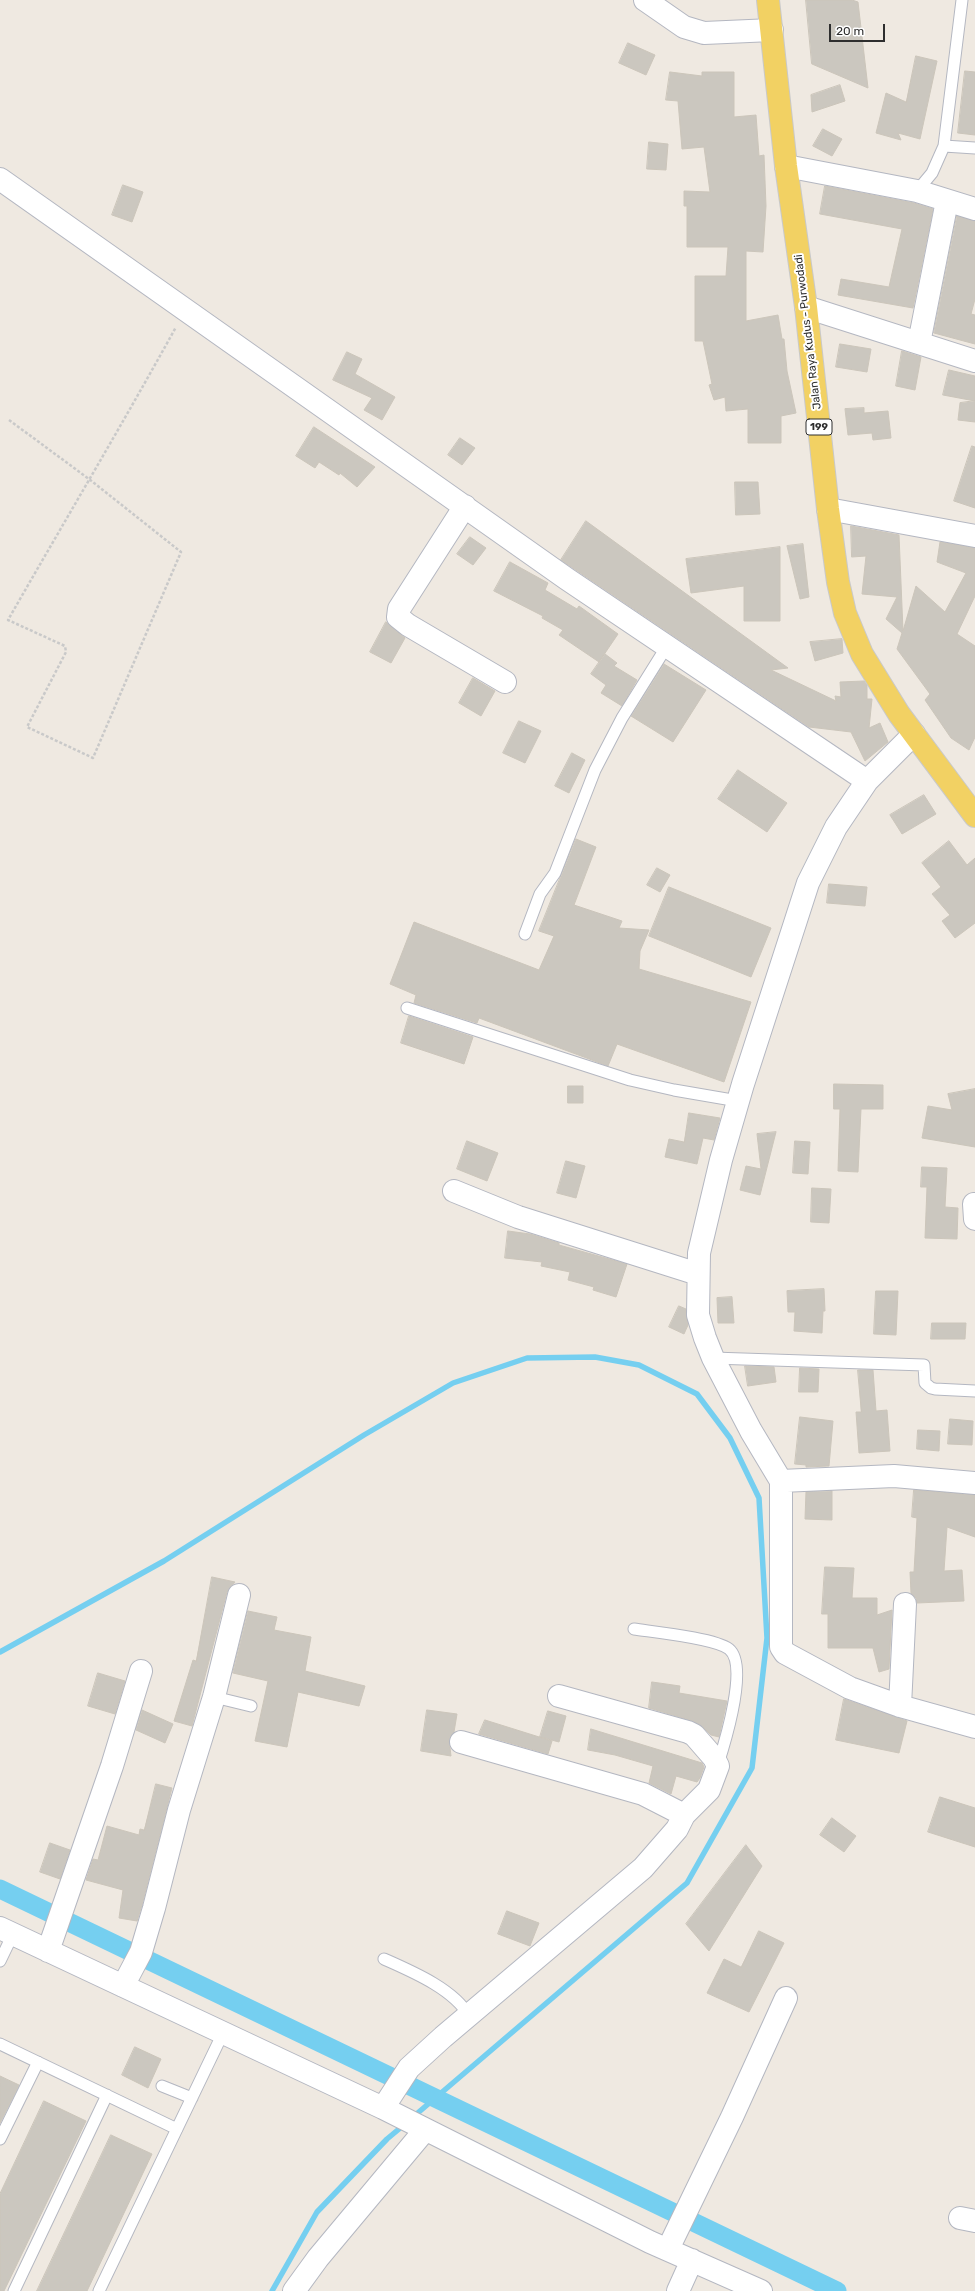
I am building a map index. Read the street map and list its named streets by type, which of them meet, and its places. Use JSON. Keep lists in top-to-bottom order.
{
  "streets": {
    "main road": ["Jalan Raya Kudus - Purwodadi", "199"]
  },
  "scale_bar": "20 m"
}
